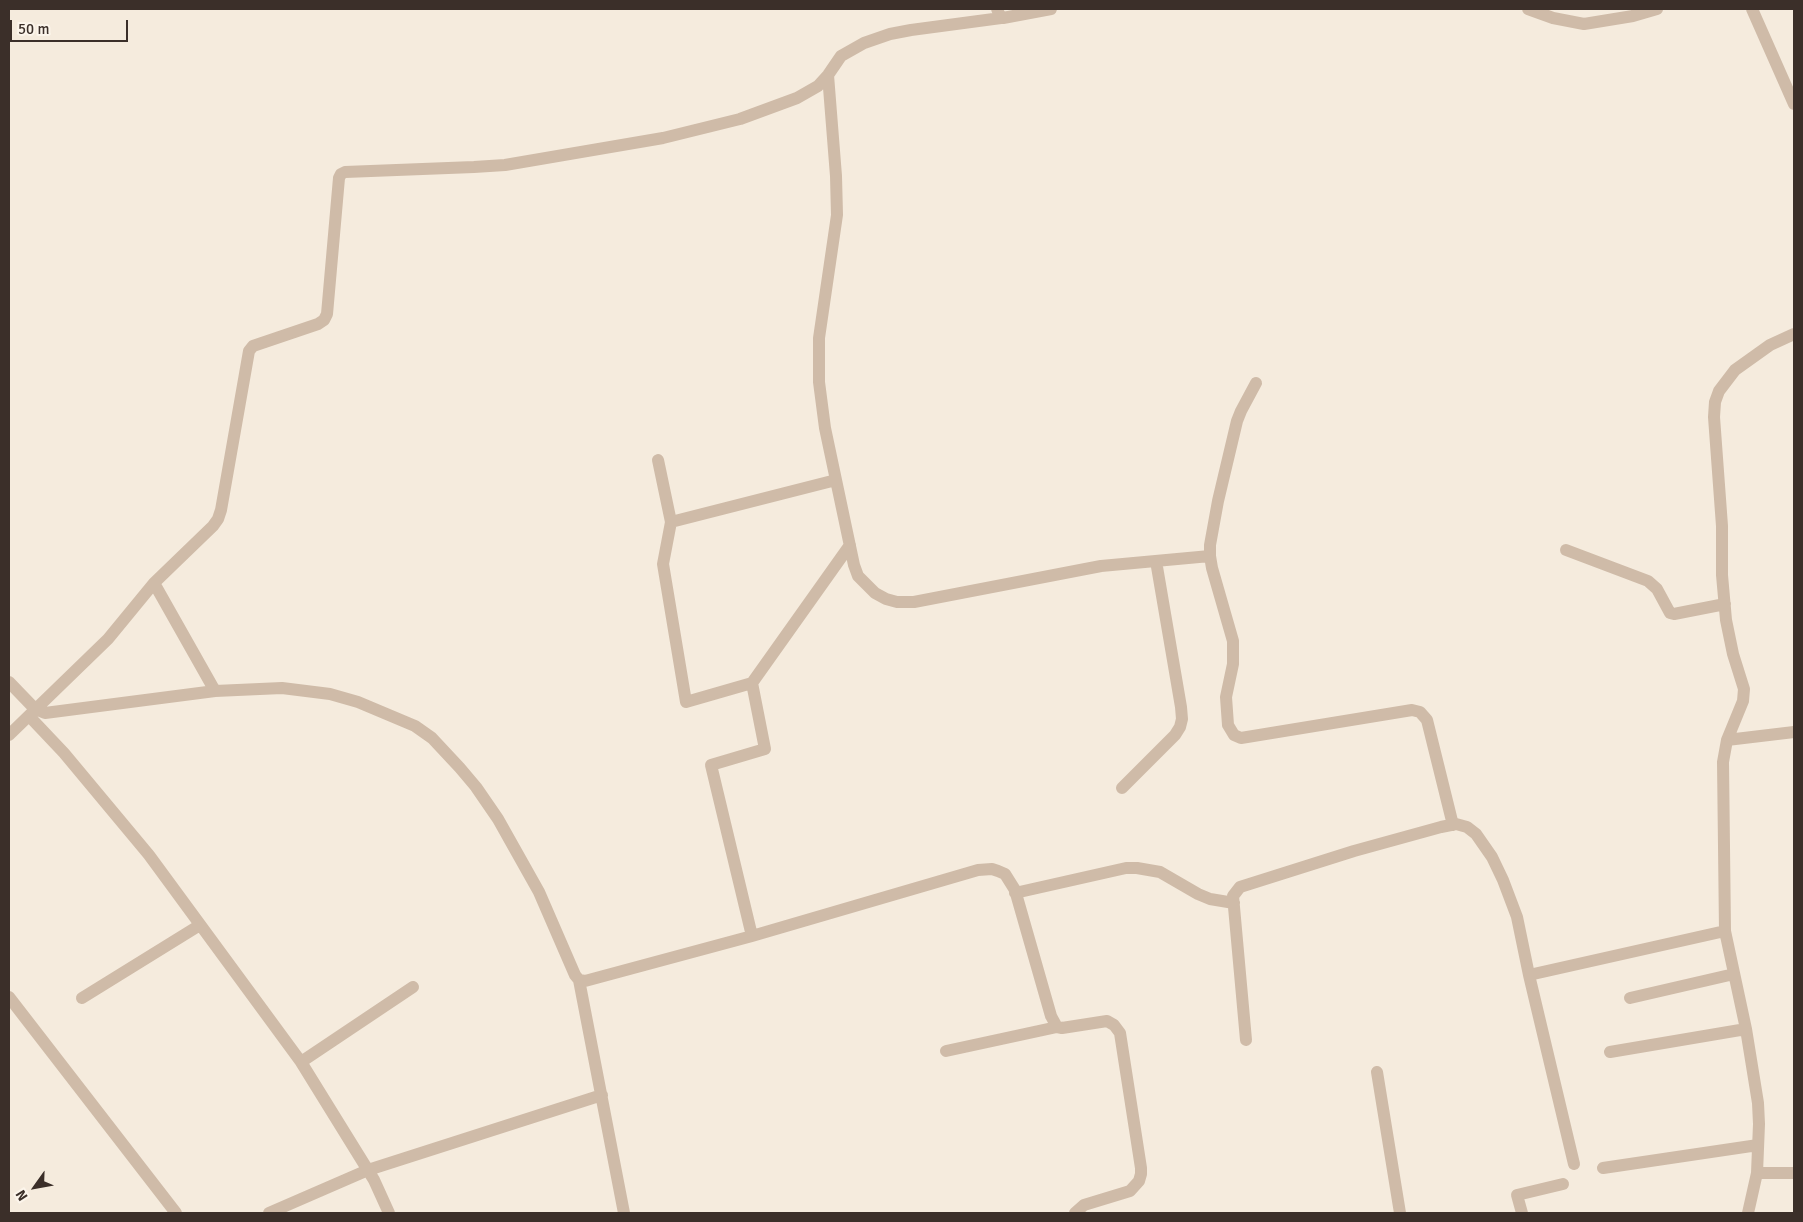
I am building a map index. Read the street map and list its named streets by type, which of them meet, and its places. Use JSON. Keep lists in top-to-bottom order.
{
  "scale_bar": "50 m",
  "north": "bottom left"
}
